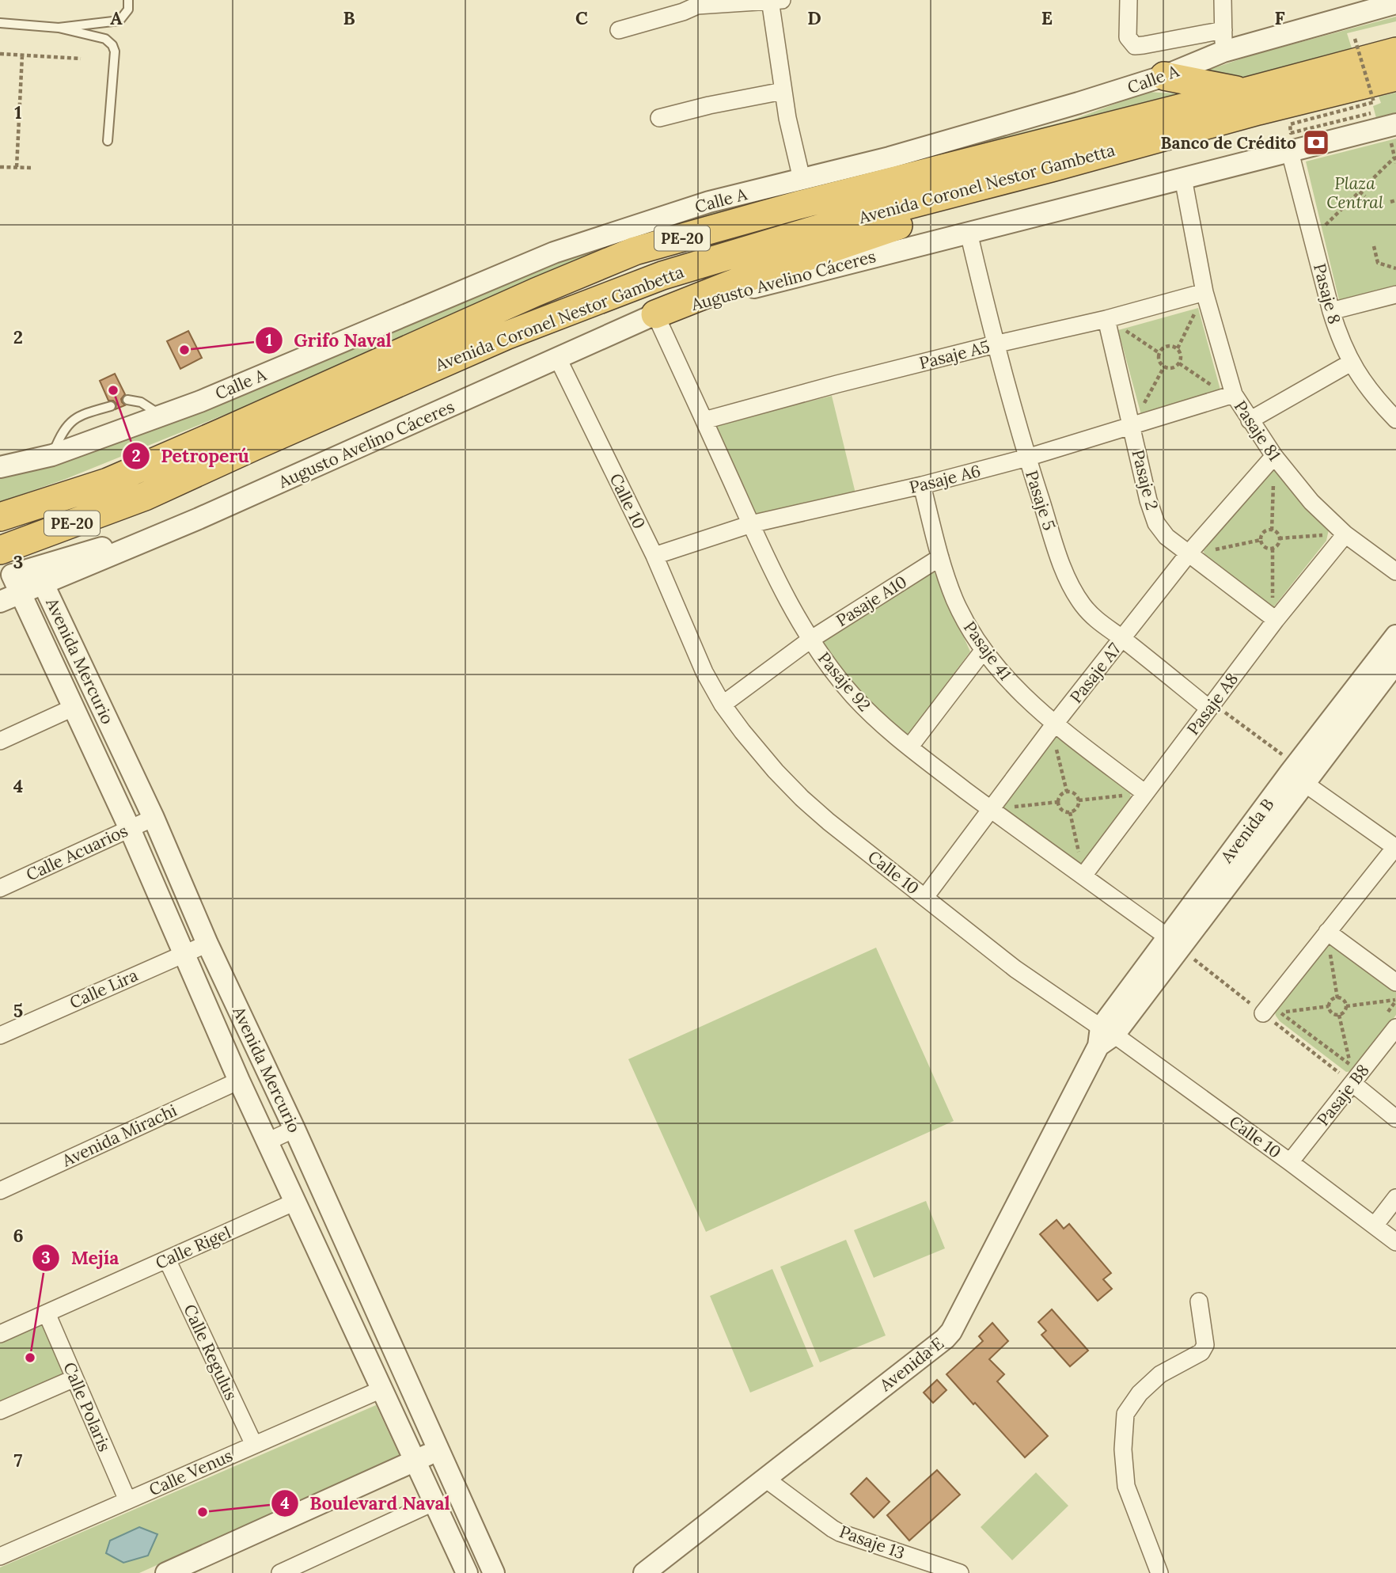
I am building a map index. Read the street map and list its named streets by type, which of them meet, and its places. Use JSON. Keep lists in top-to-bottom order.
{
  "streets": {
    "highway": ["Avenida Coronel Nestor Gambetta", "PE-20"],
    "street": [
      "Calle A",
      "Augusto Avelino Cáceres",
      "Pasaje 8",
      "Pasaje A5",
      "Pasaje 81",
      "Pasaje A6",
      "Pasaje 2",
      "Pasaje 5",
      "Calle 10",
      "Pasaje A10",
      "Pasaje 41",
      "Avenida Mercurio",
      "Pasaje A7",
      "Pasaje 92",
      "Pasaje A8",
      "Avenida B",
      "Calle Acuarios",
      "Calle Lira",
      "Pasaje B8",
      "Avenida Mirachi",
      "Calle Rigel",
      "Calle Regulus",
      "Avenida E",
      "Calle Polaris",
      "Calle Venus",
      "Pasaje 13"
    ]
  },
  "crossings": [
    ["Augusto Avelino Cáceres", "Pasaje 8"],
    ["Augusto Avelino Cáceres", "Pasaje 81"],
    ["Augusto Avelino Cáceres", "Pasaje 5"],
    ["Augusto Avelino Cáceres", "Calle 10"],
    ["Augusto Avelino Cáceres", "Avenida Mercurio"],
    ["Augusto Avelino Cáceres", "Pasaje 92"],
    ["Pasaje A5", "Pasaje 81"],
    ["Pasaje A5", "Pasaje 2"],
    ["Pasaje A5", "Pasaje 5"],
    ["Pasaje A5", "Pasaje 92"],
    ["Pasaje 81", "Pasaje A6"],
    ["Pasaje 81", "Pasaje A7"],
    ["Pasaje 81", "Pasaje A8"],
    ["Pasaje A6", "Pasaje 2"],
    ["Pasaje A6", "Pasaje 5"],
    ["Pasaje A6", "Calle 10"],
    ["Pasaje A6", "Pasaje 41"],
    ["Pasaje A6", "Pasaje 92"],
    ["Pasaje 2", "Pasaje A7"],
    ["Pasaje 2", "Pasaje A8"],
    ["Pasaje 5", "Pasaje A7"],
    ["Pasaje 5", "Pasaje A8"],
    ["Calle 10", "Pasaje A10"],
    ["Calle 10", "Pasaje A7"],
    ["Calle 10", "Avenida B"],
    ["Calle 10", "Pasaje B8"],
    ["Calle 10", "Avenida E"],
    ["Pasaje A10", "Pasaje 41"],
    ["Pasaje A10", "Pasaje 92"],
    ["Pasaje 41", "Pasaje A7"],
    ["Pasaje 41", "Pasaje A8"],
    ["Avenida Mercurio", "Calle Acuarios"],
    ["Avenida Mercurio", "Calle Lira"],
    ["Avenida Mercurio", "Avenida Mirachi"],
    ["Avenida Mercurio", "Calle Rigel"],
    ["Avenida Mercurio", "Calle Venus"],
    ["Pasaje A7", "Pasaje 92"],
    ["Pasaje 92", "Pasaje A8"],
    ["Pasaje 92", "Avenida B"],
    ["Avenida B", "Avenida E"],
    ["Calle Rigel", "Calle Regulus"],
    ["Calle Rigel", "Calle Polaris"],
    ["Calle Regulus", "Calle Venus"],
    ["Avenida E", "Pasaje 13"],
    ["Calle Polaris", "Calle Venus"]
  ],
  "parks": ["Plaza Central"],
  "places": {
    "bank": ["Banco de Crédito"],
    "other": [
      "Grifo Naval",
      "Petroperú",
      "Mejía",
      "Boulevard Naval"
    ]
  },
  "grid": {
    "columns": [
      "A",
      "B",
      "C",
      "D",
      "E",
      "F"
    ],
    "rows": [
      "1",
      "2",
      "3",
      "4",
      "5",
      "6",
      "7"
    ]
  }
}
